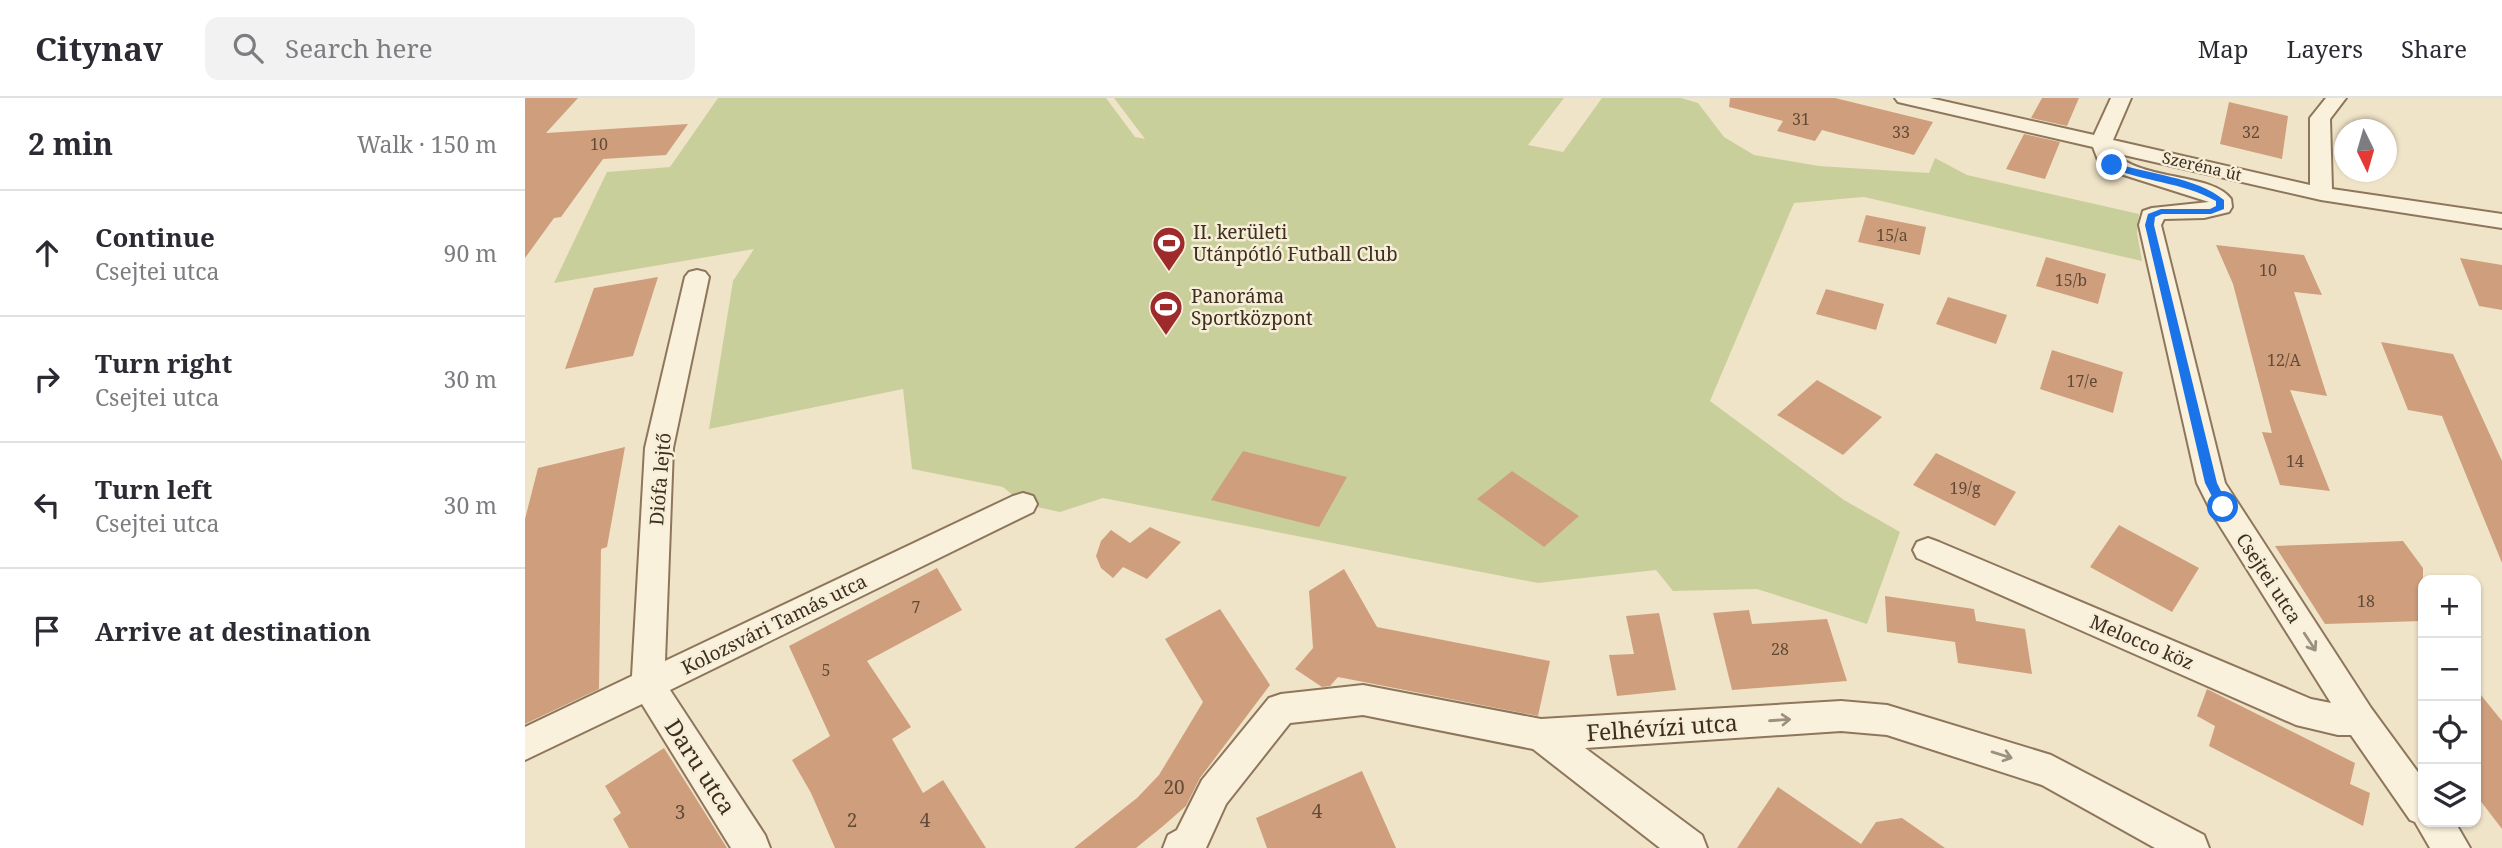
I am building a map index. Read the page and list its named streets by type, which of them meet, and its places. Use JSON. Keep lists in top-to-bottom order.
{
  "streets": {
    "street": [
      "Szeréna út",
      "Diófa lejtő",
      "Csejtei utca",
      "Kolozsvári Tamás utca",
      "Melocco köz",
      "Felhévízi utca",
      "Daru utca"
    ]
  },
  "crossings": [
    ["Szeréna út", "Csejtei utca"],
    ["Diófa lejtő", "Kolozsvári Tamás utca"],
    ["Diófa lejtő", "Daru utca"],
    ["Csejtei utca", "Melocco köz"],
    ["Kolozsvári Tamás utca", "Daru utca"]
  ],
  "one_way": ["Csejtei utca", "Felhévízi utca"],
  "places": {
    "sports": ["II. kerületi Utánpótló Futball Club", "Panoráma Sportközpont"]
  },
  "house_numbers": [
    "31",
    "33",
    "32",
    "10",
    "15/a",
    "10",
    "15/b",
    "12/A",
    "17/e",
    "14",
    "19/g",
    "18",
    "7",
    "28",
    "5",
    "20",
    "4",
    "3",
    "2",
    "4"
  ],
  "north": "bottom",
  "page": {
    "header": "Citynav",
    "search": "Search here",
    "nav": ["Map", "Layers", "Share"],
    "heading": ["2 min", "Walk · 150 m"],
    "list": [
      ["Continue", "Csejtei utca", "90 m"],
      ["Turn right", "Csejtei utca", "30 m"],
      ["Turn left", "Csejtei utca", "30 m"],
      "Arrive at destination"
    ],
    "map_buttons": ["+", "−"]
  }
}
